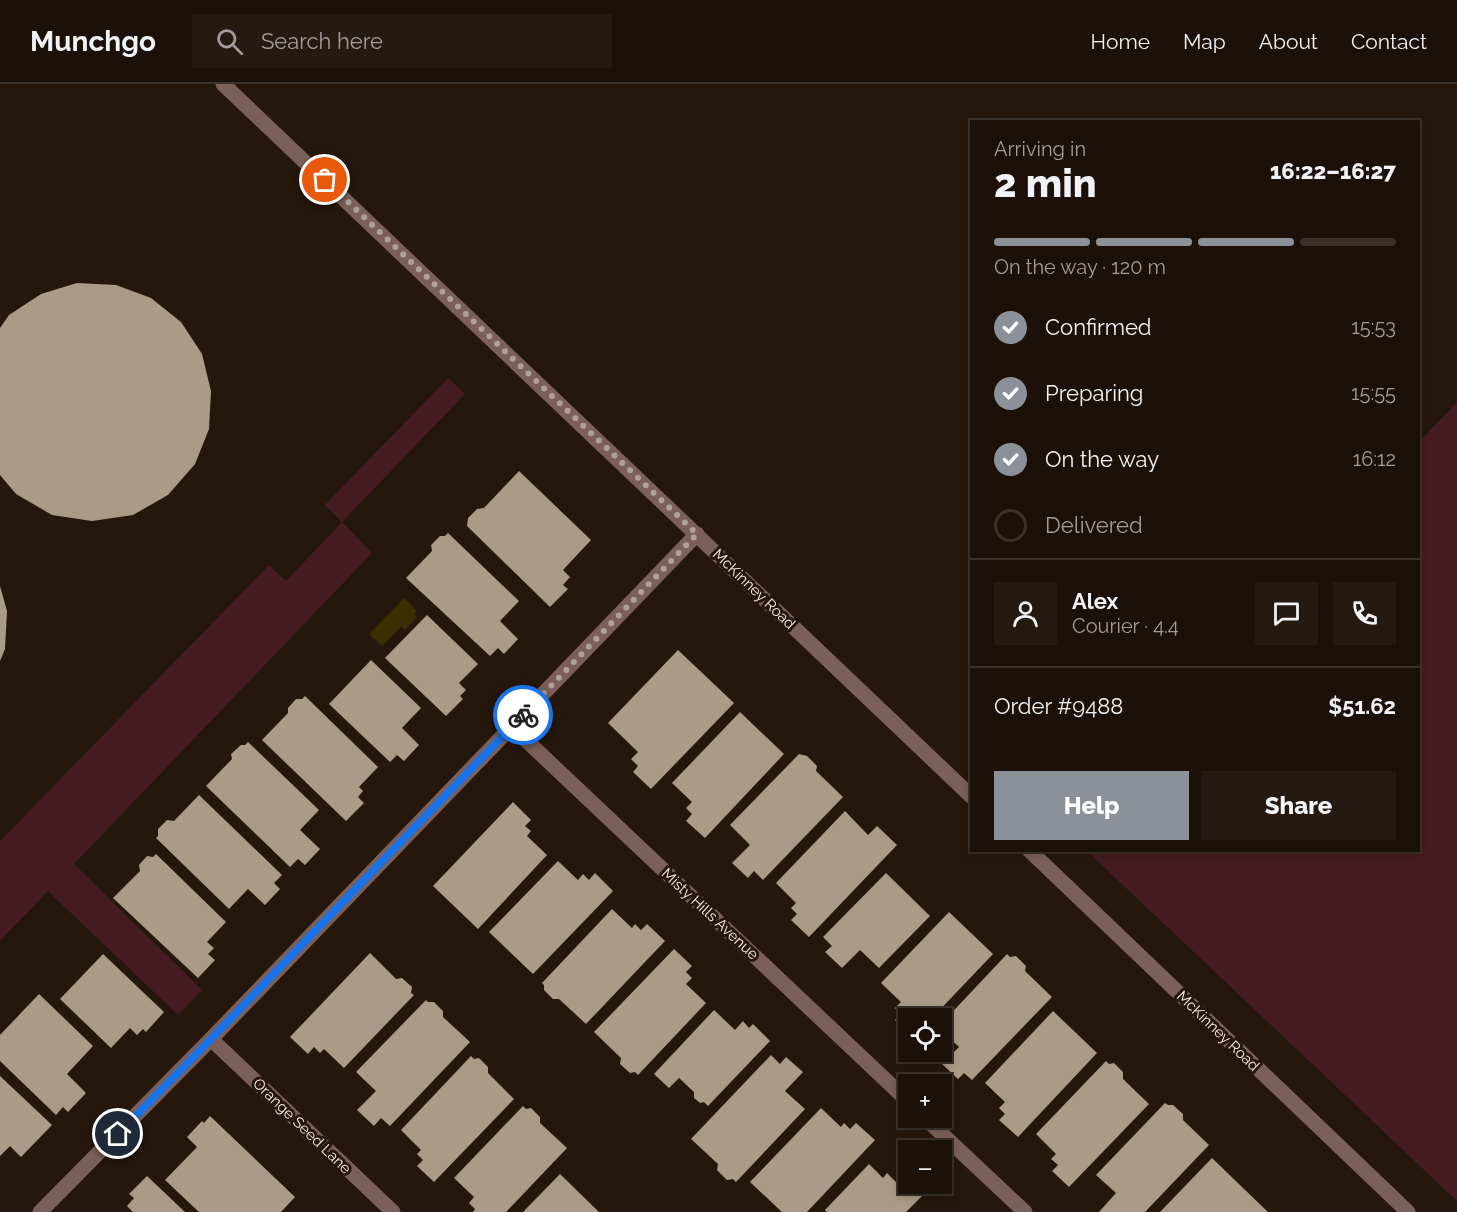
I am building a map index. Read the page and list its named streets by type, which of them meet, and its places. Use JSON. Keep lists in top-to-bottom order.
{
  "streets": {
    "street": ["McKinney Road", "Misty Hills Avenue", "Orange Seed Lane"]
  },
  "page": {
    "header": "Munchgo",
    "search": "Search here",
    "nav": [
      "Home",
      "Map",
      "About",
      "Contact"
    ],
    "heading": ["2 min", "Arriving in", "16:22–16:27"],
    "panel": [
      "Alex",
      "Courier · 4.4",
      "Order #9488",
      "$51.62"
    ],
    "bar": "On the way · 120 m",
    "list": [
      ["Confirmed", "15:53"],
      ["Preparing", "15:55"],
      ["On the way", "16:12"],
      "Delivered"
    ],
    "buttons": ["Help", "Share"],
    "map_buttons": ["+", "−"]
  }
}
